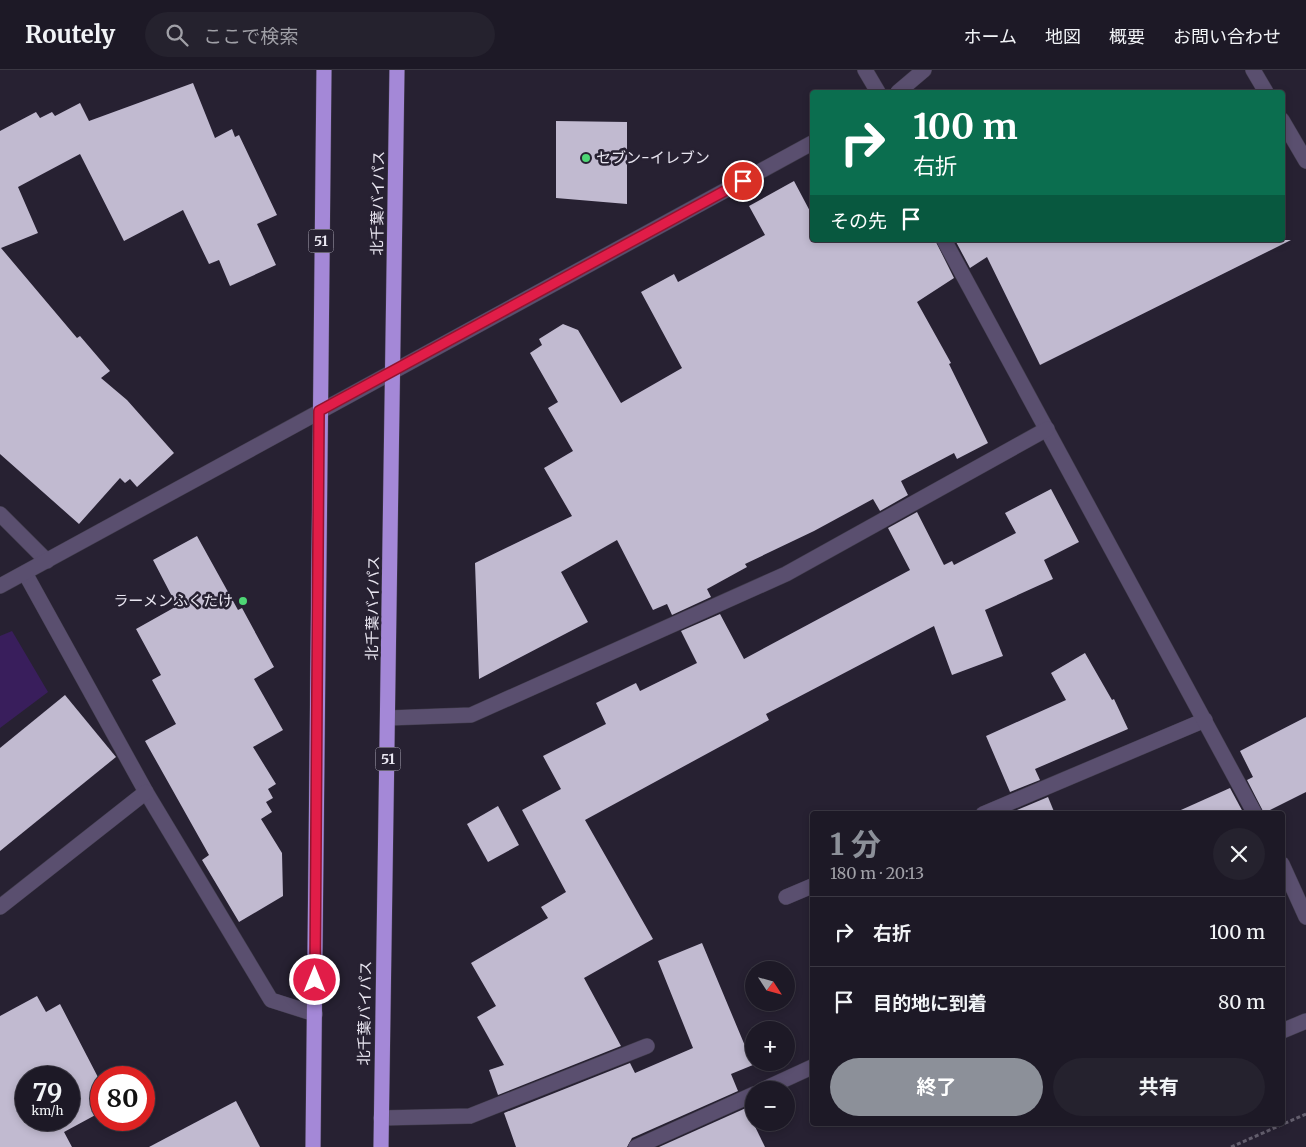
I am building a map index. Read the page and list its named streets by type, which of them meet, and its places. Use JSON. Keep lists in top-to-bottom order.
{
  "streets": {
    "highway": ["北千葉バイパス", "51"]
  },
  "places": ["セブン-イレブン", "ラーメンふくたけ"],
  "north": "bottom right",
  "page": {
    "header": "Routely",
    "search": "ここで検索",
    "nav": [
      "ホーム",
      "地図",
      "概要",
      "お問い合わせ"
    ],
    "turn": ["100 m", "右折"],
    "then": "その先",
    "heading": ["1 分", "180 m · 20:13"],
    "list": [
      {
        "name": "右折",
        "value": "100 m"
      },
      {
        "name": "目的地に到着",
        "value": "80 m"
      }
    ],
    "map_buttons": ["+", "−"],
    "buttons": ["終了", "共有"],
    "speed": "79 km/h",
    "limit": "80"
  }
}
